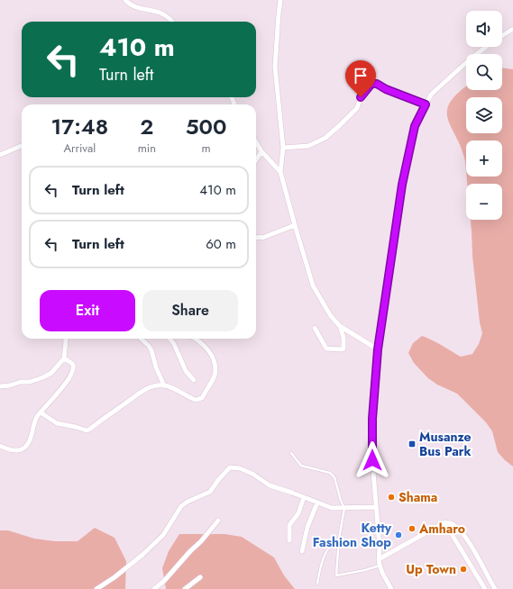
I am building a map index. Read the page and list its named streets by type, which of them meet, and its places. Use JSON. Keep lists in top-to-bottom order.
{
  "places": {
    "transit": ["Musanze Bus Park"],
    "other": [
      "Shama",
      "Amharo",
      "Ketty Fashion Shop",
      "Up Town"
    ]
  },
  "page": {
    "map_buttons": ["+", "−"],
    "turn": ["410 m", "Turn left"],
    "eta": [
      "17:48",
      "Arrival",
      "2",
      "min",
      "500",
      "m"
    ],
    "list": [
      {
        "name": "Turn left",
        "value": "410 m"
      },
      {
        "name": "Turn left",
        "value": "60 m"
      }
    ],
    "buttons": ["Exit", "Share"]
  }
}
